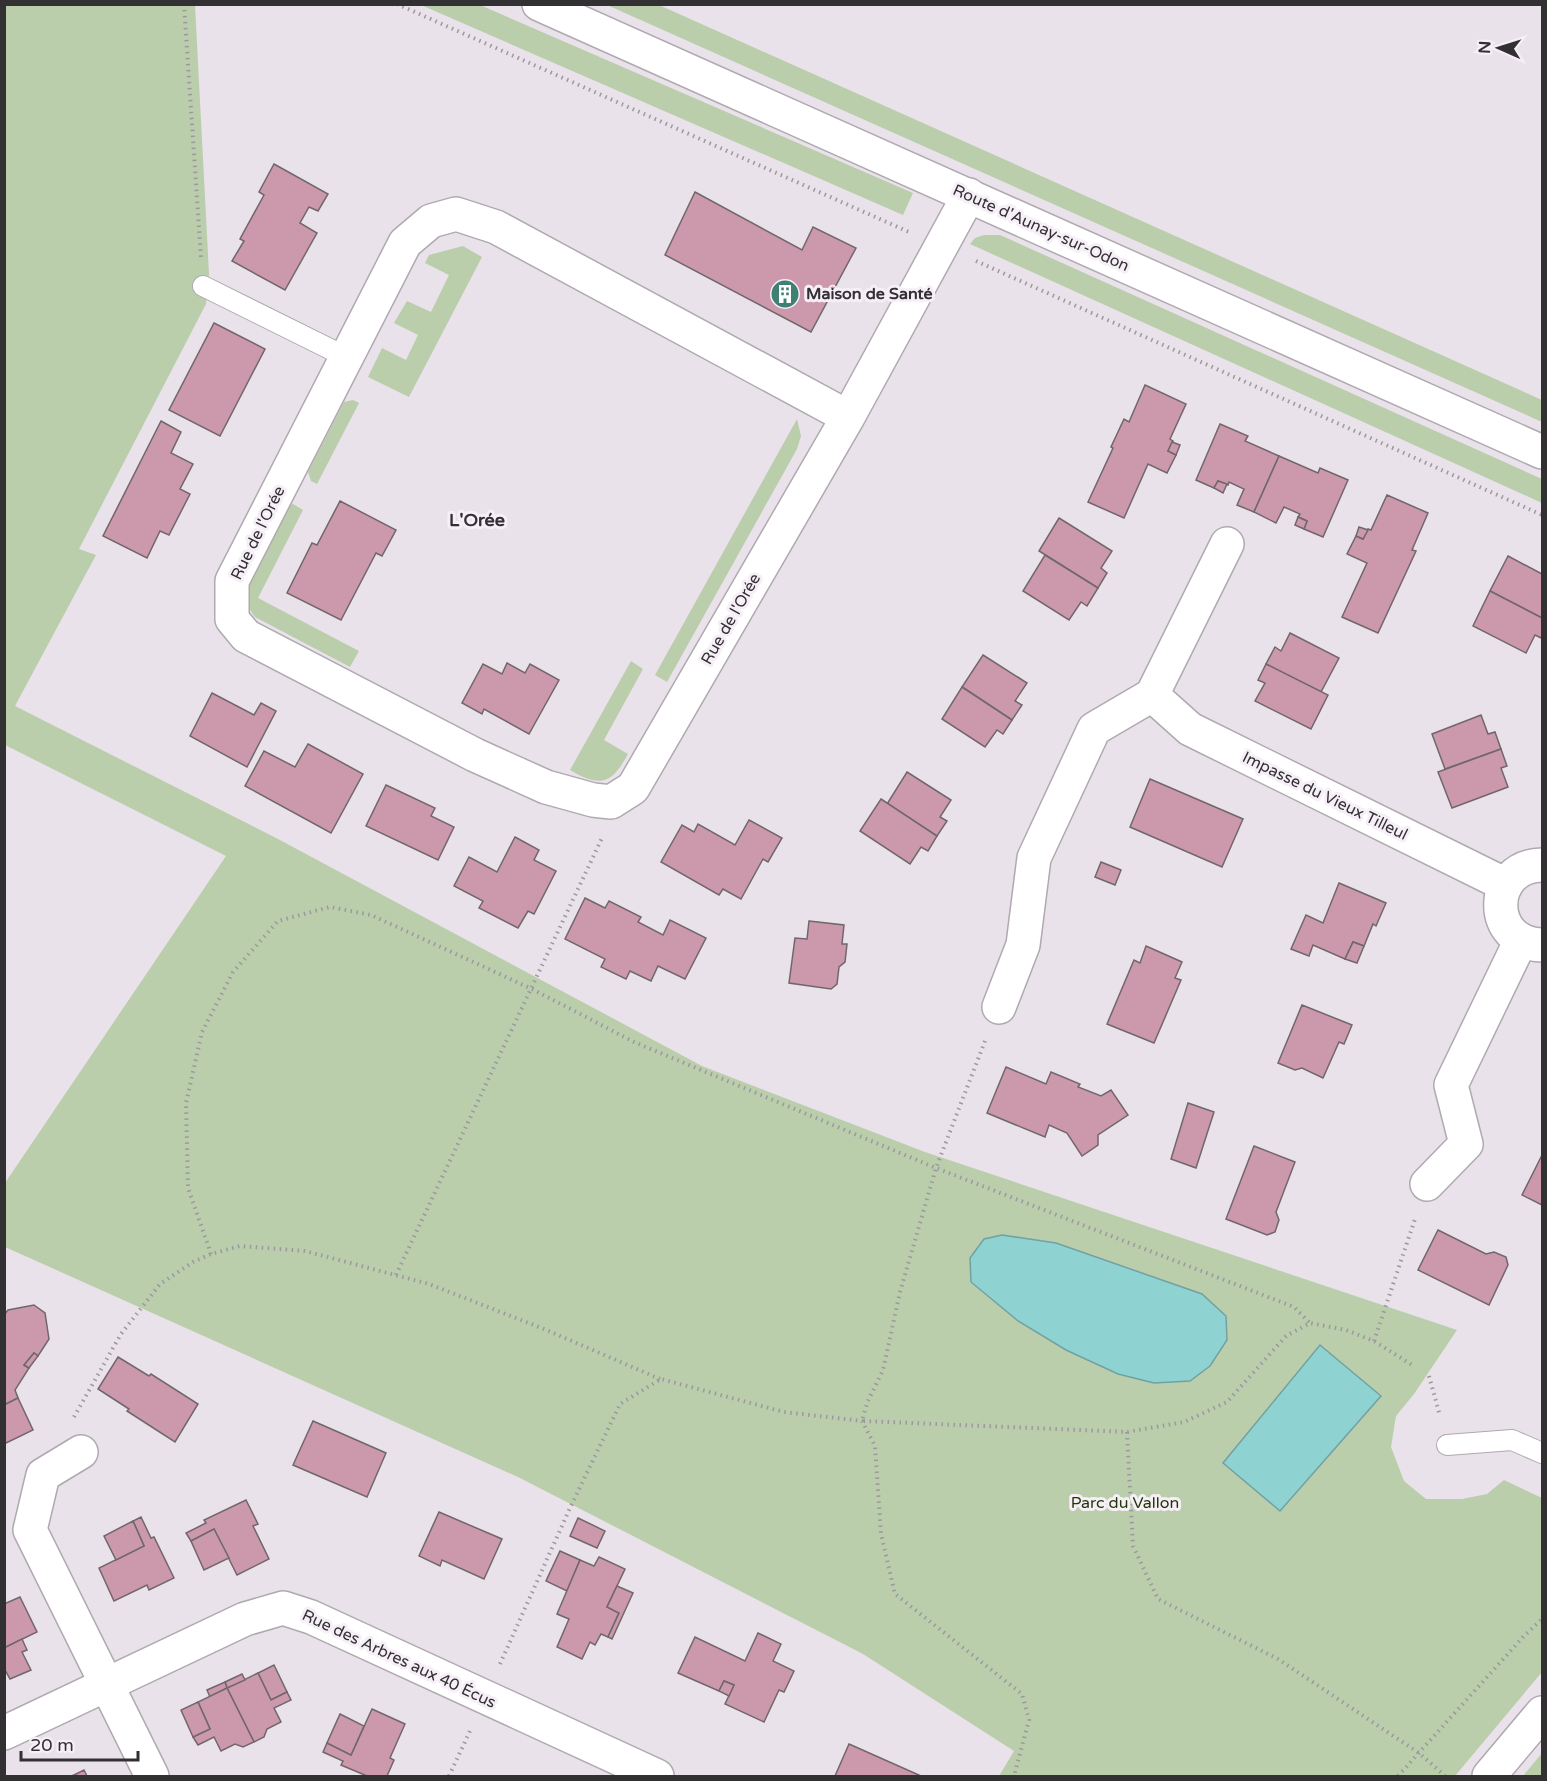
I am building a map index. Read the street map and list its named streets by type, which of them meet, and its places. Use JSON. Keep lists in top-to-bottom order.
{
  "streets": {
    "street": [
      "Route d'Aunay-sur-Odon",
      "Rue de l'Orée",
      "Impasse du Vieux Tilleul",
      "Rue des Arbres aux 40 Écus"
    ]
  },
  "crossings": [
    ["Route d'Aunay-sur-Odon", "Rue de l'Orée"]
  ],
  "districts": ["L'Orée"],
  "parks": ["Parc du Vallon"],
  "places": {
    "building": ["Maison de Santé"]
  },
  "scale_bar": "20 m",
  "north": "left"
}
